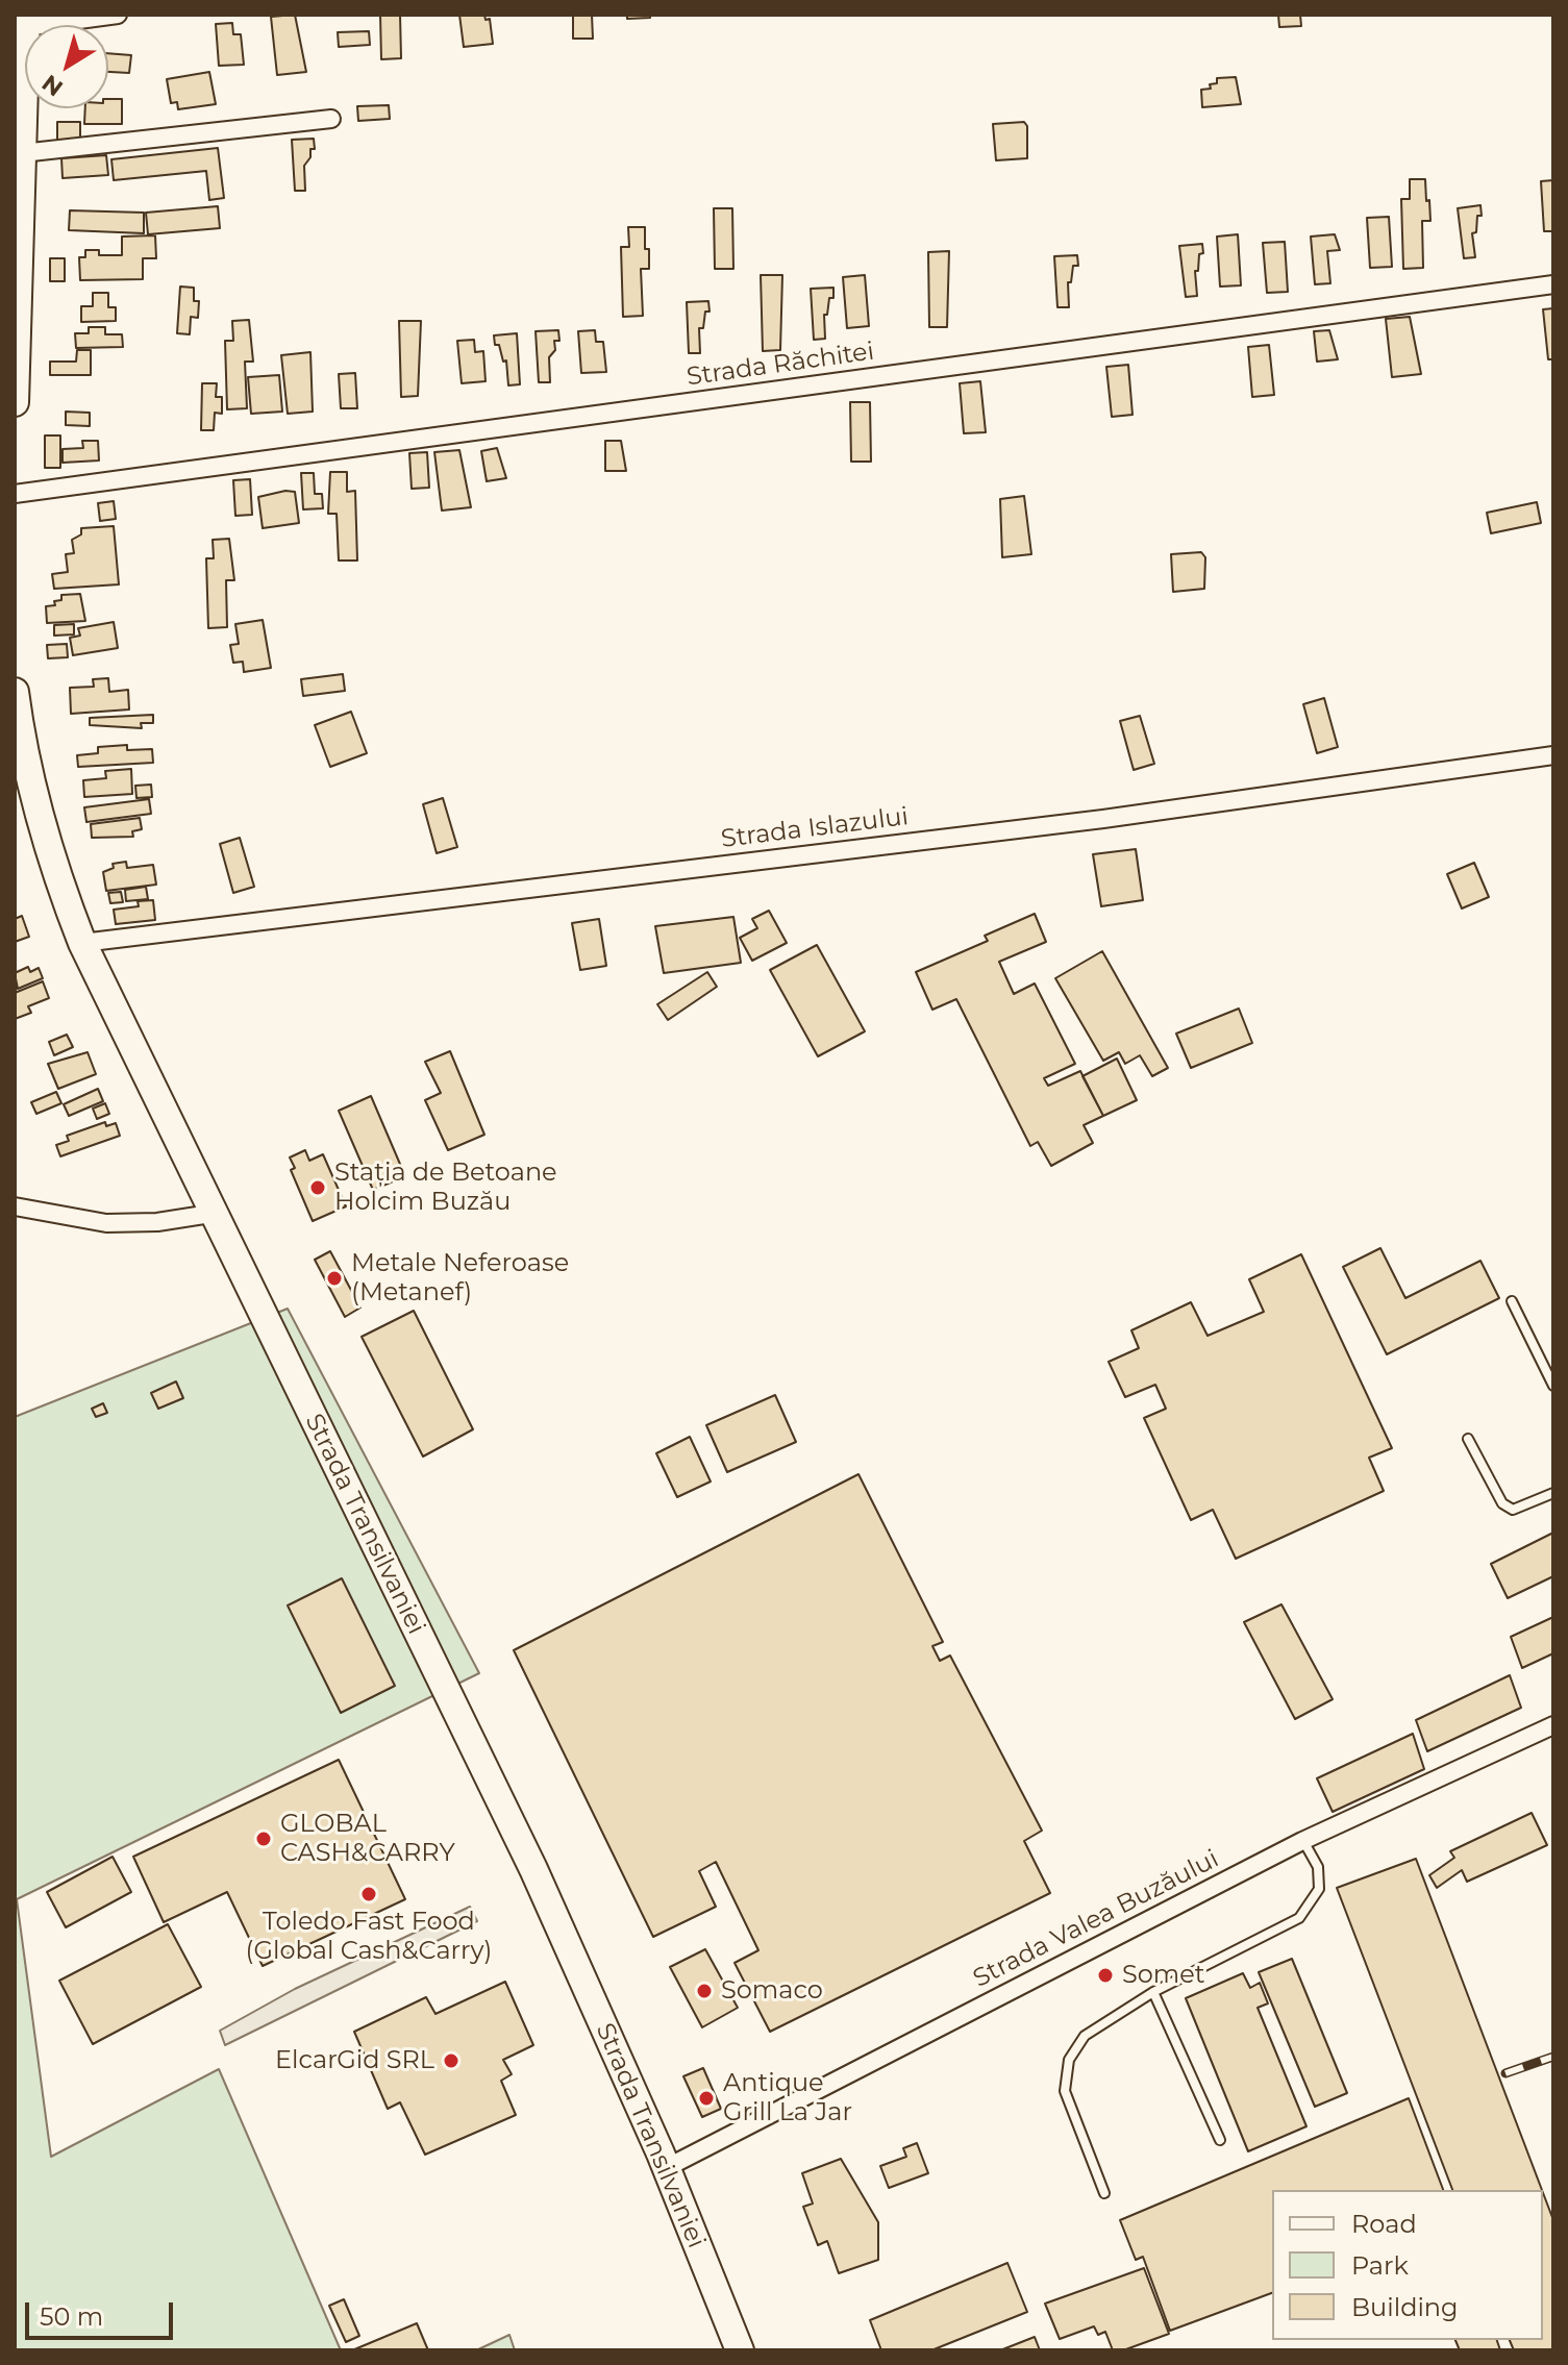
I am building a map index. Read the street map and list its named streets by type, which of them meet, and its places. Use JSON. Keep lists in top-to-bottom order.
{
  "streets": {
    "main road": ["Strada Transilvaniei"],
    "street": ["Strada Răchitei", "Strada Islazului", "Strada Valea Buzăului"]
  },
  "crossings": [
    ["Strada Islazului", "Strada Transilvaniei"],
    ["Strada Transilvaniei", "Strada Valea Buzăului"]
  ],
  "places": [
    "Stația de Betoane Holcim Buzău",
    "Metale Neferoase (Metanef)",
    "GLOBAL CASH&CARRY",
    "Toledo Fast Food (Global Cash&Carry)",
    "Somet",
    "Somaco",
    "ElcarGid SRL",
    "Antique Grill La Jar"
  ],
  "legend": ["Road", "Park", "Building"],
  "scale_bar": "50 m",
  "north": "bottom left"
}
